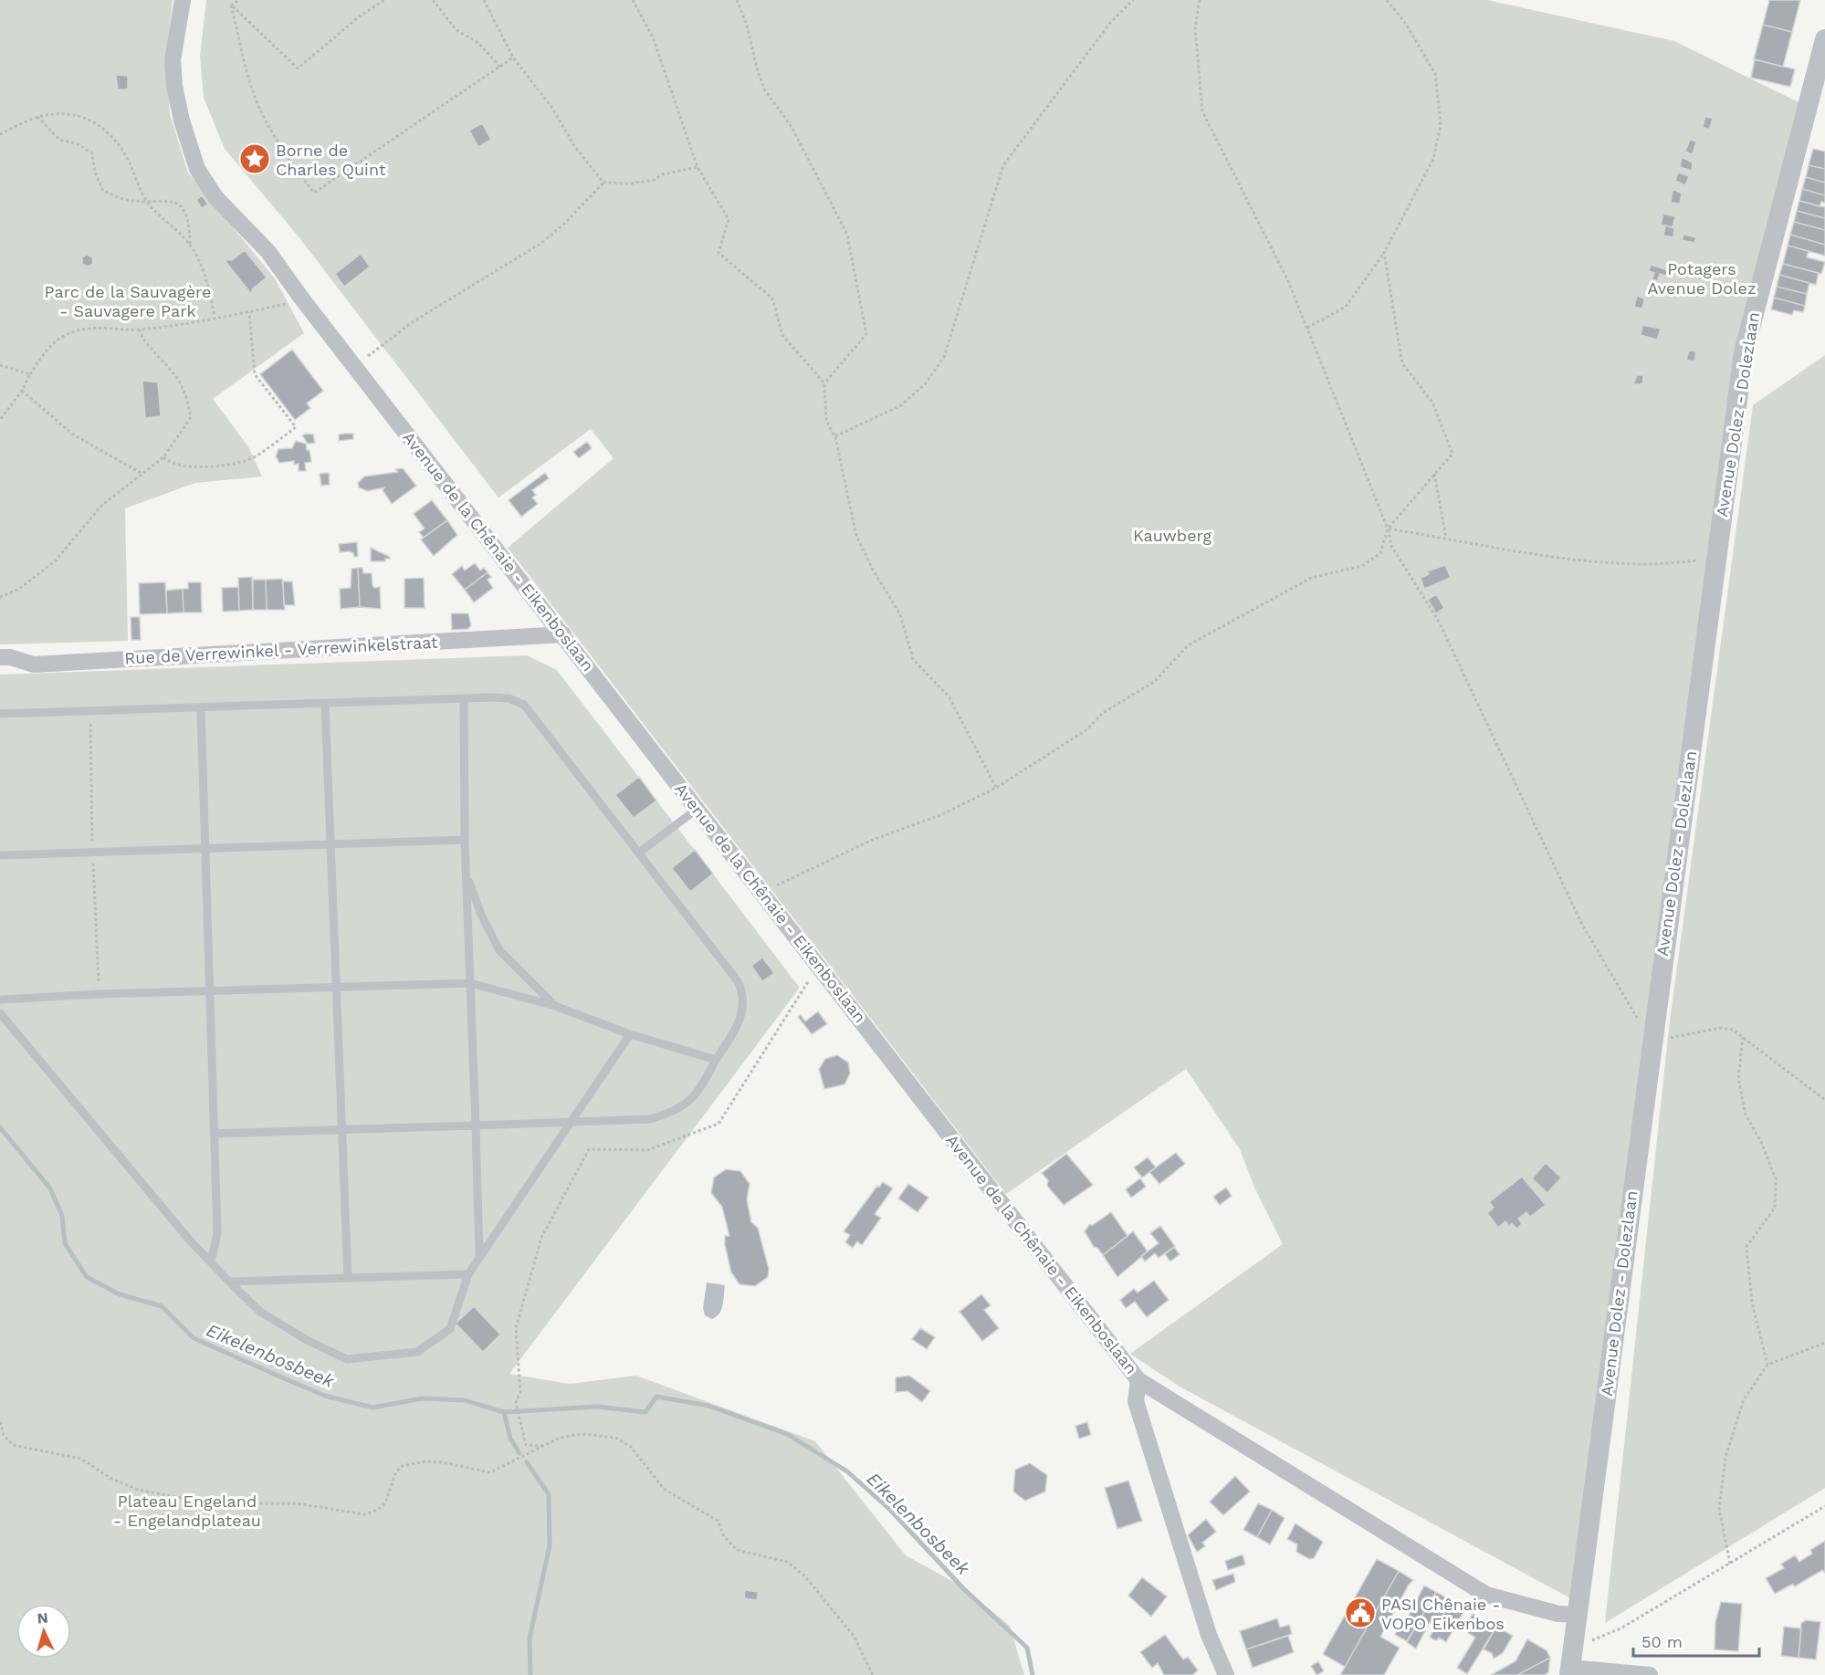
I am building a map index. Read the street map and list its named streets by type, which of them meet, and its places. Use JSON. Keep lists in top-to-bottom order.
{
  "streets": {
    "street": ["Avenue Dolez - Dolezlaan", "Avenue de la Chênaie - Eikenboslaan", "Rue de Verrewinkel - Verrewinkelstraat"]
  },
  "crossings": [
    ["Avenue Dolez - Dolezlaan", "Avenue de la Chênaie - Eikenboslaan"],
    ["Avenue de la Chênaie - Eikenboslaan", "Rue de Verrewinkel - Verrewinkelstraat"]
  ],
  "water": ["Eikelenbosbeek"],
  "parks": [
    "Potagers Avenue Dolez",
    "Parc de la Sauvagère - Sauvagere Park",
    "Kauwberg",
    "Plateau Engeland - Engelandplateau"
  ],
  "places": {
    "place": ["Borne de Charles Quint"],
    "public building": ["PASI Chênaie - VOPO Eikenbos"]
  },
  "scale_bar": "50 m",
  "north": "top"
}
